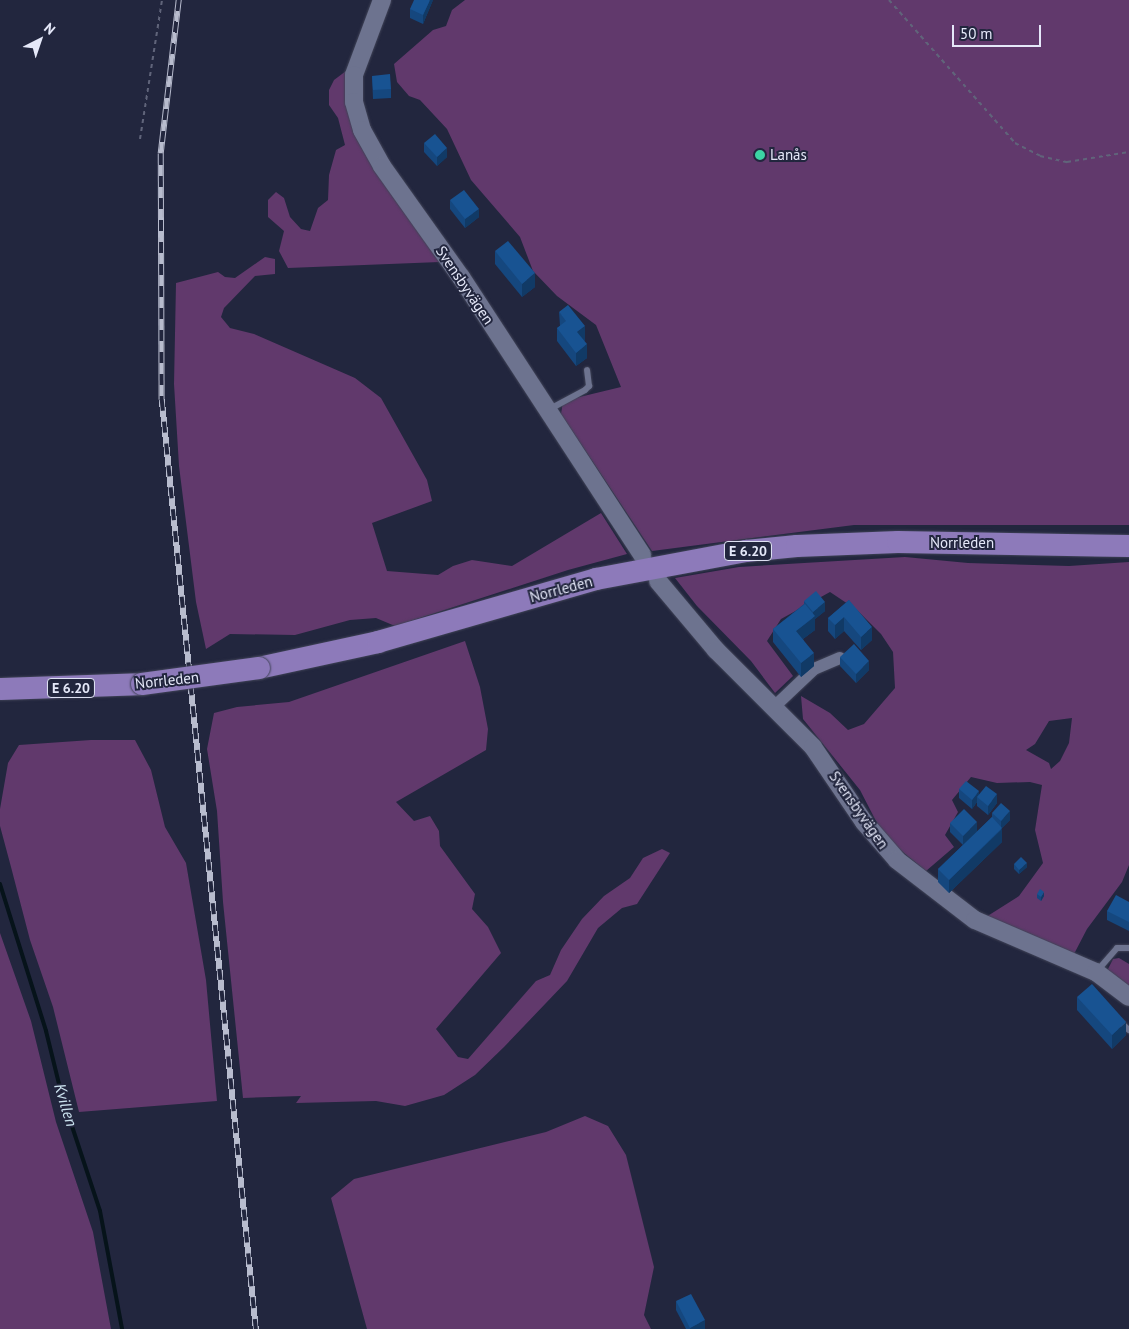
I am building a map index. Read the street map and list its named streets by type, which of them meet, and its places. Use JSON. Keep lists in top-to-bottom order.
{
  "streets": {
    "highway": ["Norrleden", "E 6.20"],
    "street": ["Svensbyvägen"]
  },
  "water": ["Kvillen"],
  "places": ["Lanås"],
  "scale_bar": "50 m",
  "north": "top right"
}
